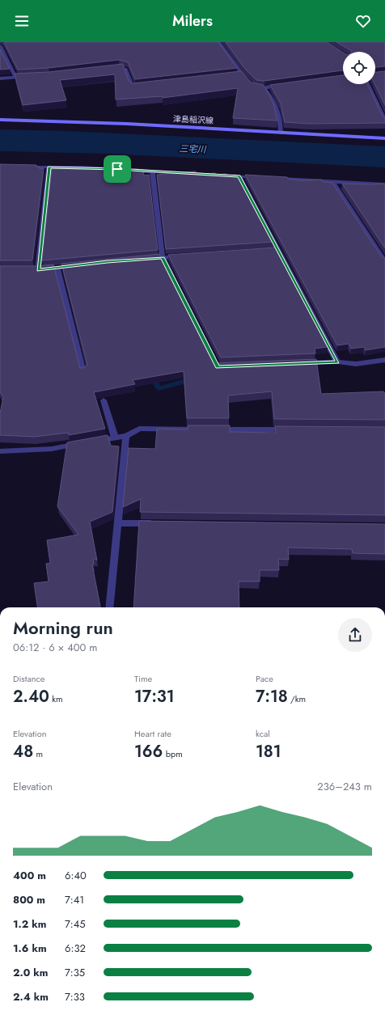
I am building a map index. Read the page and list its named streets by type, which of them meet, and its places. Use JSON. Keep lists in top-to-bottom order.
{
  "streets": {
    "main road": ["津島稲沢線"]
  },
  "water": ["三宅川"],
  "page": {
    "header": "Milers",
    "heading": ["Morning run", "06:12 · 6 × 400 m"],
    "stats": [
      ["Distance", "2.40 km"],
      ["Time", "17:31"],
      ["Pace", "7:18 /km"],
      ["Elevation", "48 m"],
      ["Heart rate", "166 bpm"],
      ["kcal", "181"]
    ],
    "chart": ["Elevation", "236–243 m"],
    "list": [
      {
        "name": "400 m",
        "note": "6:40"
      },
      {
        "name": "800 m",
        "note": "7:41"
      },
      {
        "name": "1.2 km",
        "note": "7:45"
      },
      {
        "name": "1.6 km",
        "note": "6:32"
      },
      {
        "name": "2.0 km",
        "note": "7:35"
      },
      {
        "name": "2.4 km",
        "note": "7:33"
      }
    ]
  }
}
